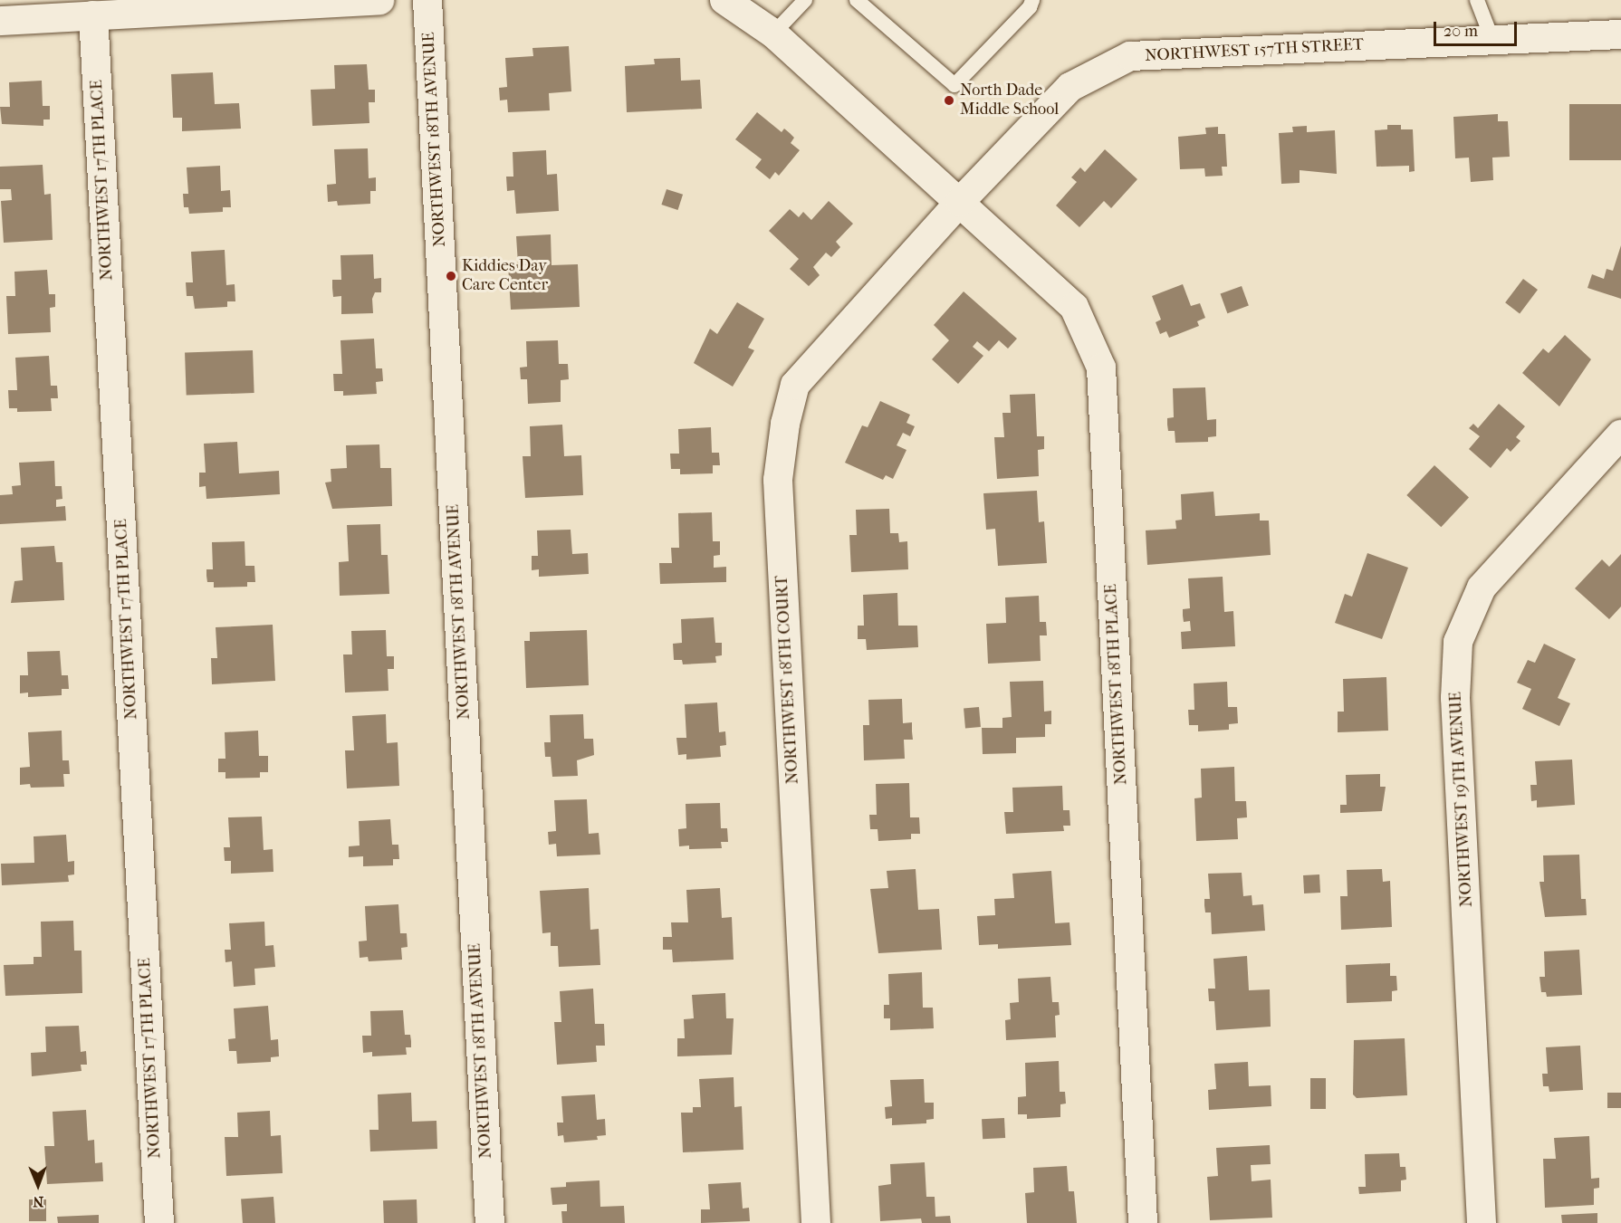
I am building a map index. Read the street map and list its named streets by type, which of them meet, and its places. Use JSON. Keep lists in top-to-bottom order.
{
  "streets": {
    "street": [
      "NORTHWEST 157TH STREET",
      "NORTHWEST 18TH AVENUE",
      "NORTHWEST 17TH PLACE",
      "NORTHWEST 18TH COURT",
      "NORTHWEST 18TH PLACE",
      "NORTHWEST 19TH AVENUE"
    ]
  },
  "crossings": [
    ["NORTHWEST 157TH STREET", "NORTHWEST 18TH COURT"],
    ["NORTHWEST 157TH STREET", "NORTHWEST 18TH PLACE"],
    ["NORTHWEST 18TH COURT", "NORTHWEST 18TH PLACE"]
  ],
  "places": ["North Dade Middle School", "Kiddies Day Care Center"],
  "scale_bar": "20 m",
  "north": "bottom"
}
